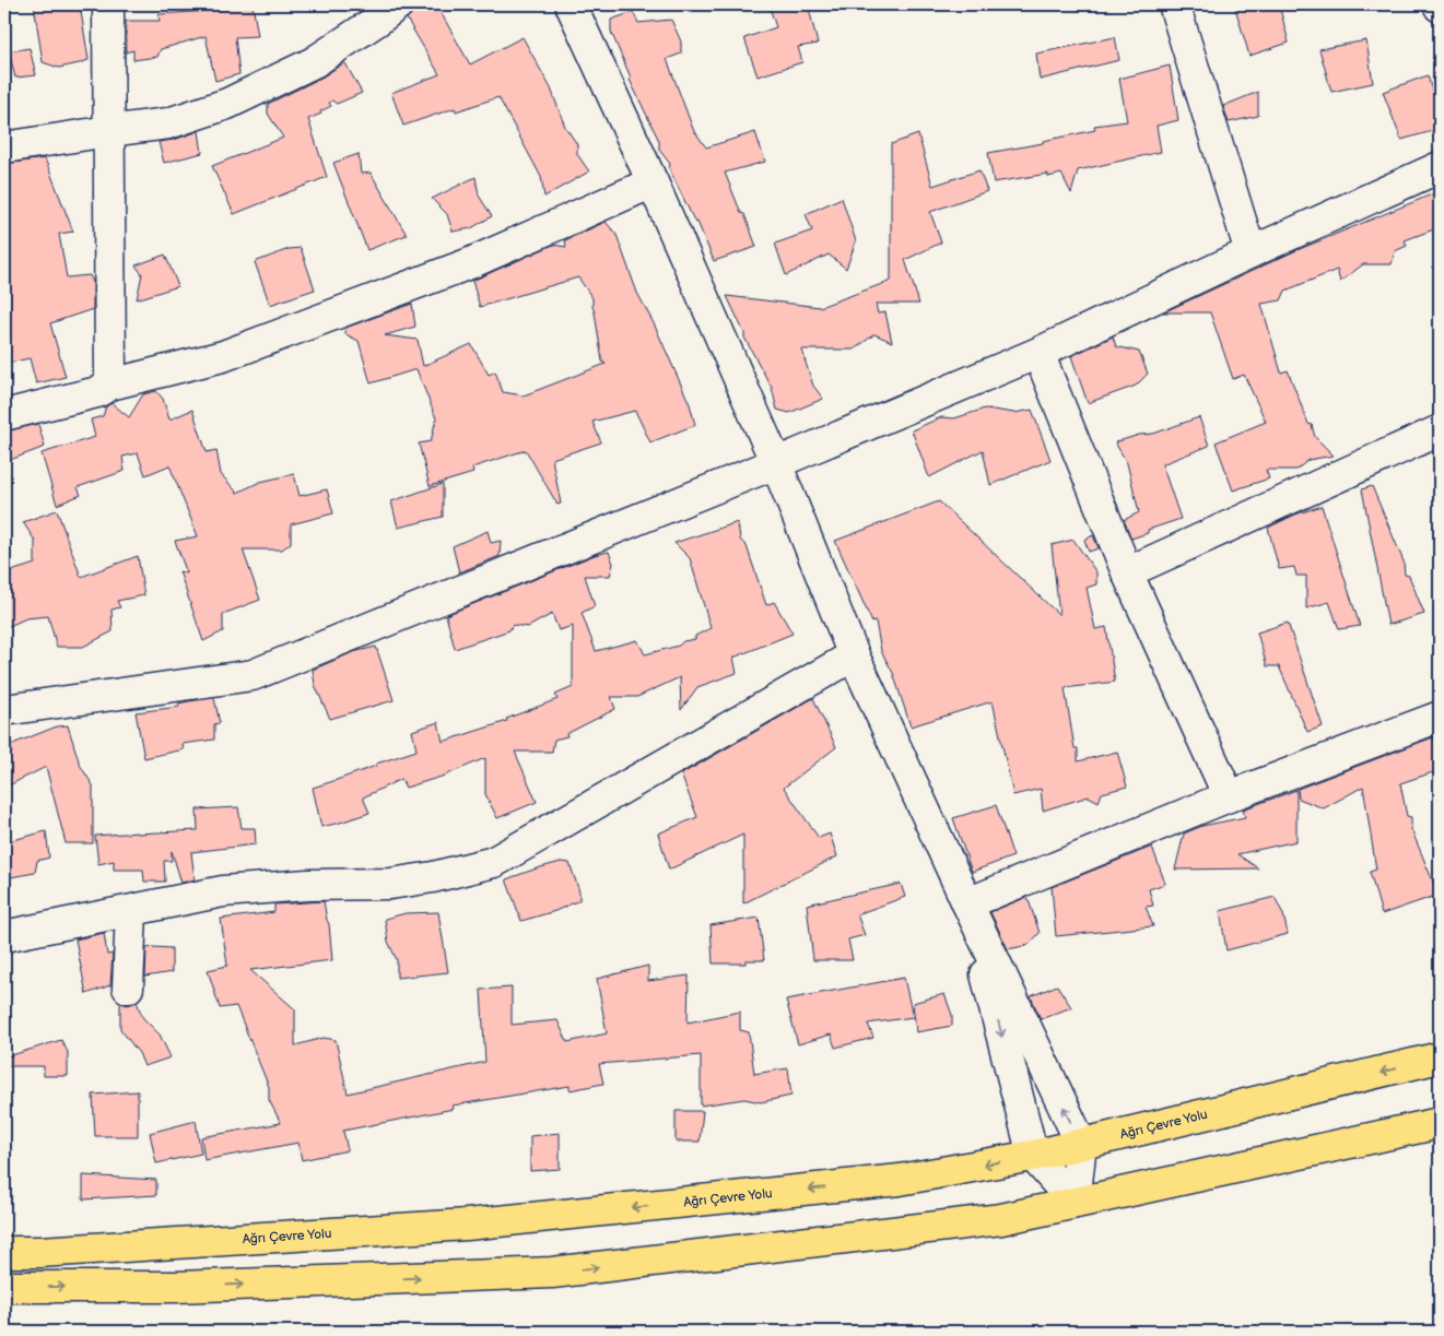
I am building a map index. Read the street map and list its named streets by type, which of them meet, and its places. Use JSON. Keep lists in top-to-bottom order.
{
  "streets": {
    "highway": ["Ağrı Çevre Yolu"]
  }
}
